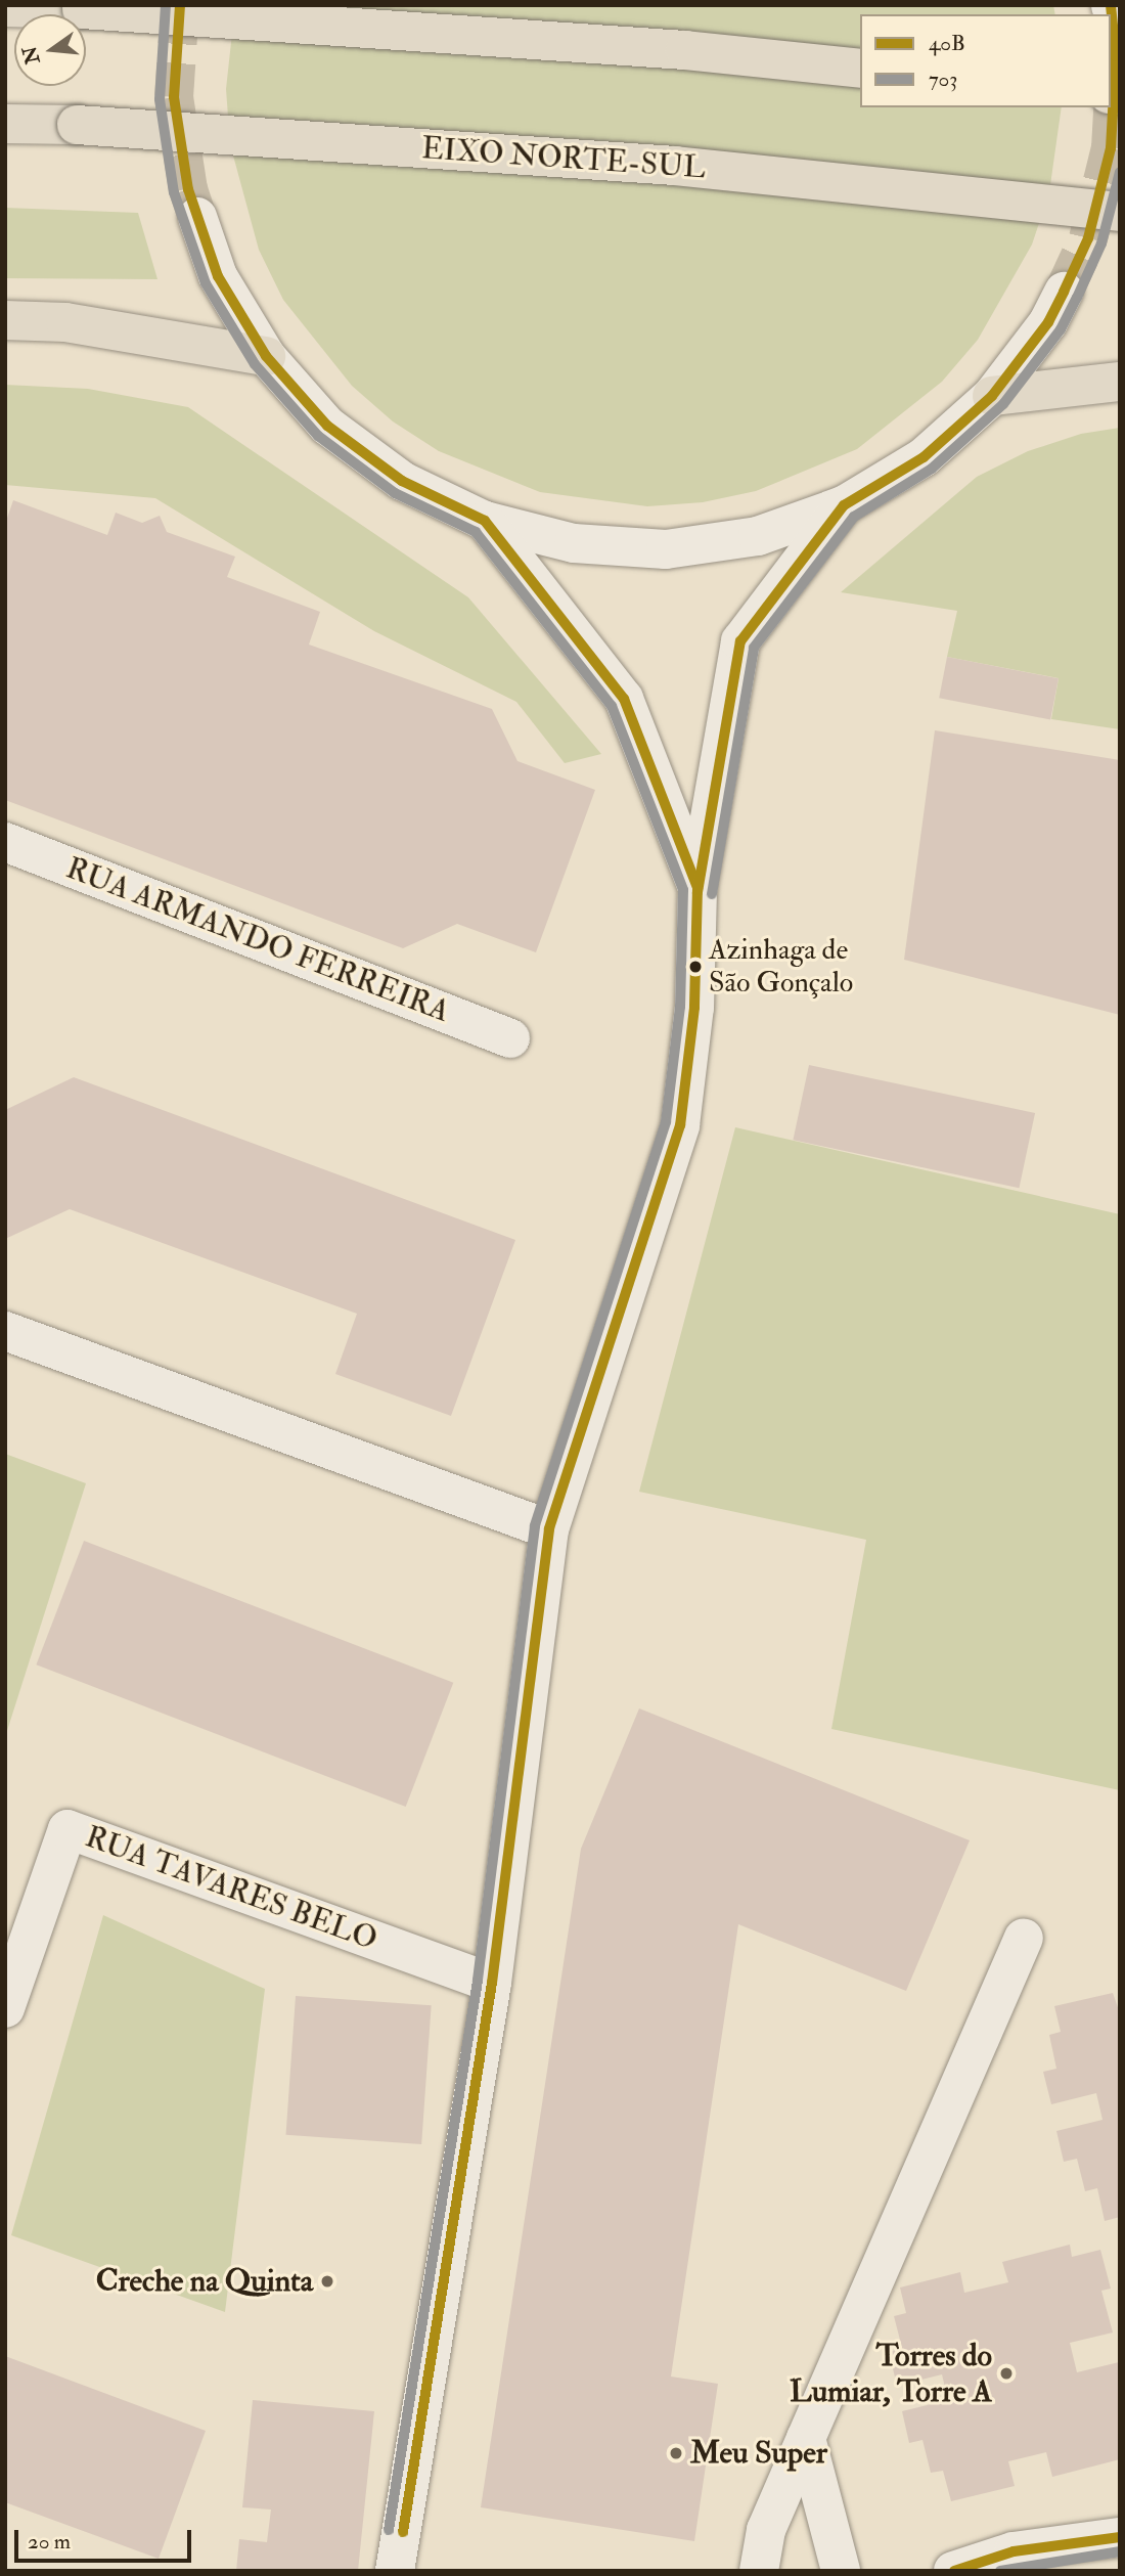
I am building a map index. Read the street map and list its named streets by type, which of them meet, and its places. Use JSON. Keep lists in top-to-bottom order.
{
  "streets": {
    "highway": ["EIXO NORTE-SUL"],
    "street": ["RUA ARMANDO FERREIRA", "RUA TAVARES BELO"]
  },
  "places": [
    "Azinhaga de São Gonçalo",
    "Creche na Quinta",
    "Torres do Lumiar, Torre A",
    "Meu Super"
  ],
  "lines": ["transit line 40B", "transit line 703"],
  "legend": ["40B", "703"],
  "scale_bar": "20 m",
  "north": "left"
}
